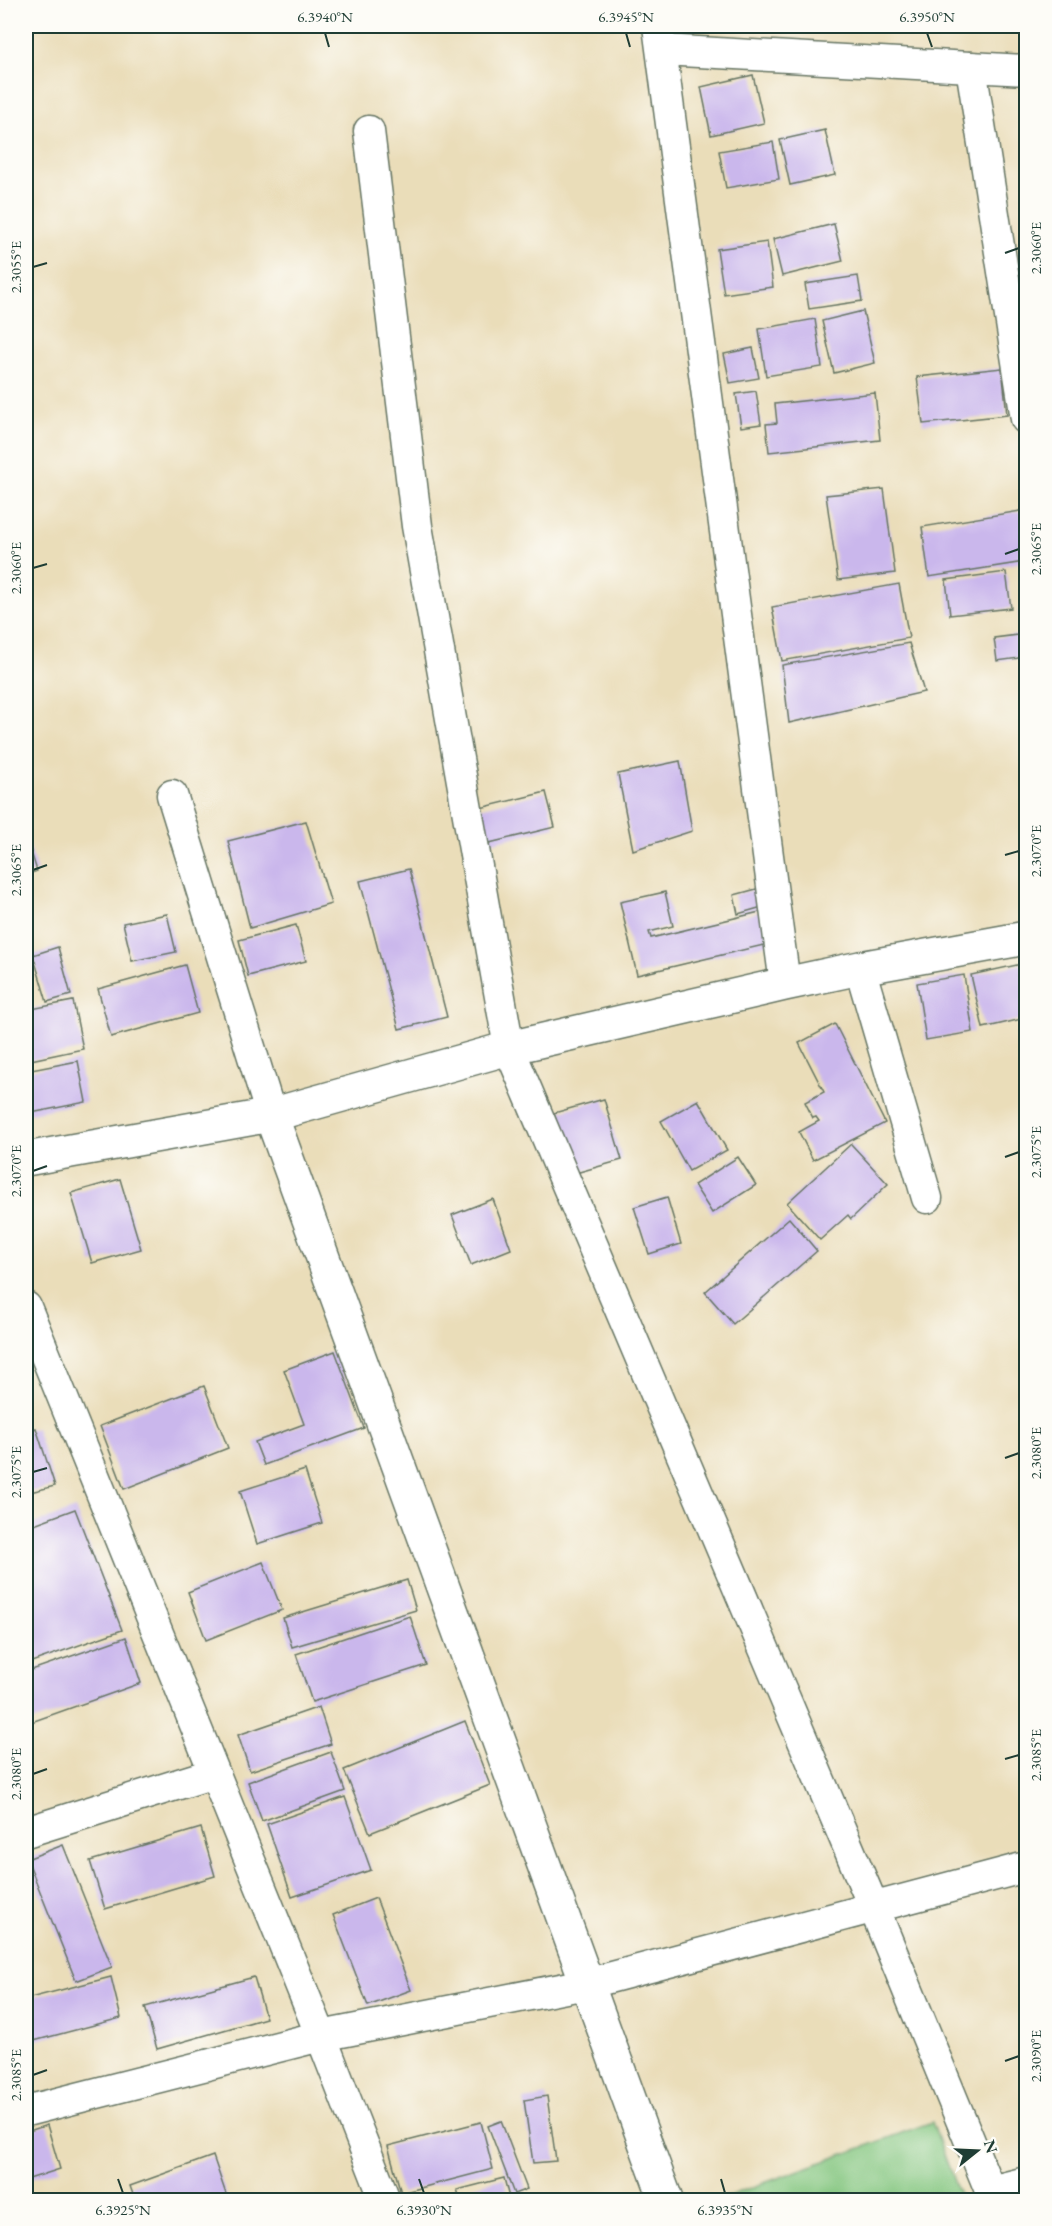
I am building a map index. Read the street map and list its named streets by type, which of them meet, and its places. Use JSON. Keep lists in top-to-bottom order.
{
  "north": "right",
  "coordinates": [
    "6.3940°N",
    "6.3945°N",
    "6.3950°N",
    "2.3060°E",
    "2.3055°E",
    "2.3065°E",
    "2.3070°E",
    "2.3075°E",
    "2.3080°E",
    "2.3085°E",
    "2.3090°E",
    "6.3925°N",
    "6.3930°N",
    "6.3935°N"
  ]
}
